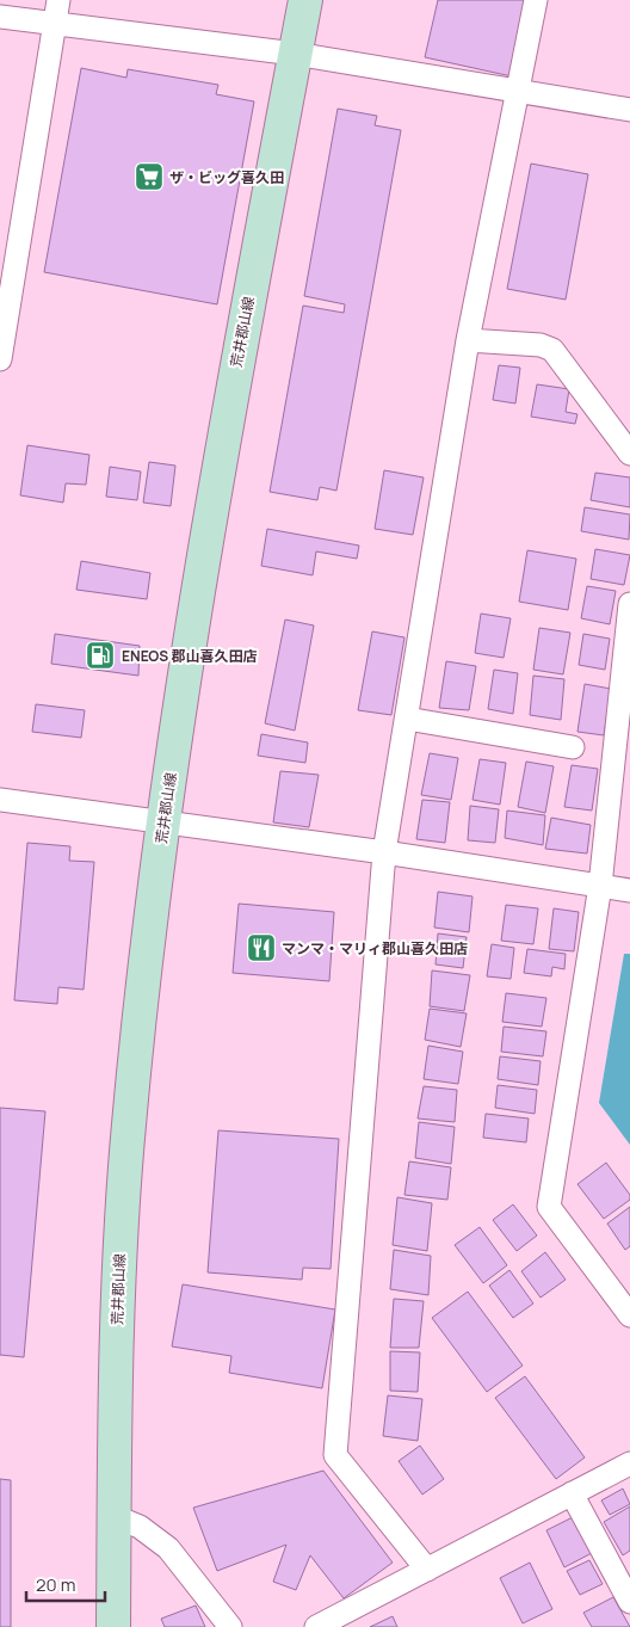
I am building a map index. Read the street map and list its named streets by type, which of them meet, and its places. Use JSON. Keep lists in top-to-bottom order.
{
  "streets": {
    "main road": ["荒井郡山線"]
  },
  "places": {
    "supermarket": ["ザ・ビッグ喜久田"],
    "fuel station": ["ENEOS 郡山喜久田店"],
    "restaurant": ["マンマ・マリィ郡山喜久田店"]
  },
  "scale_bar": "20 m"
}
